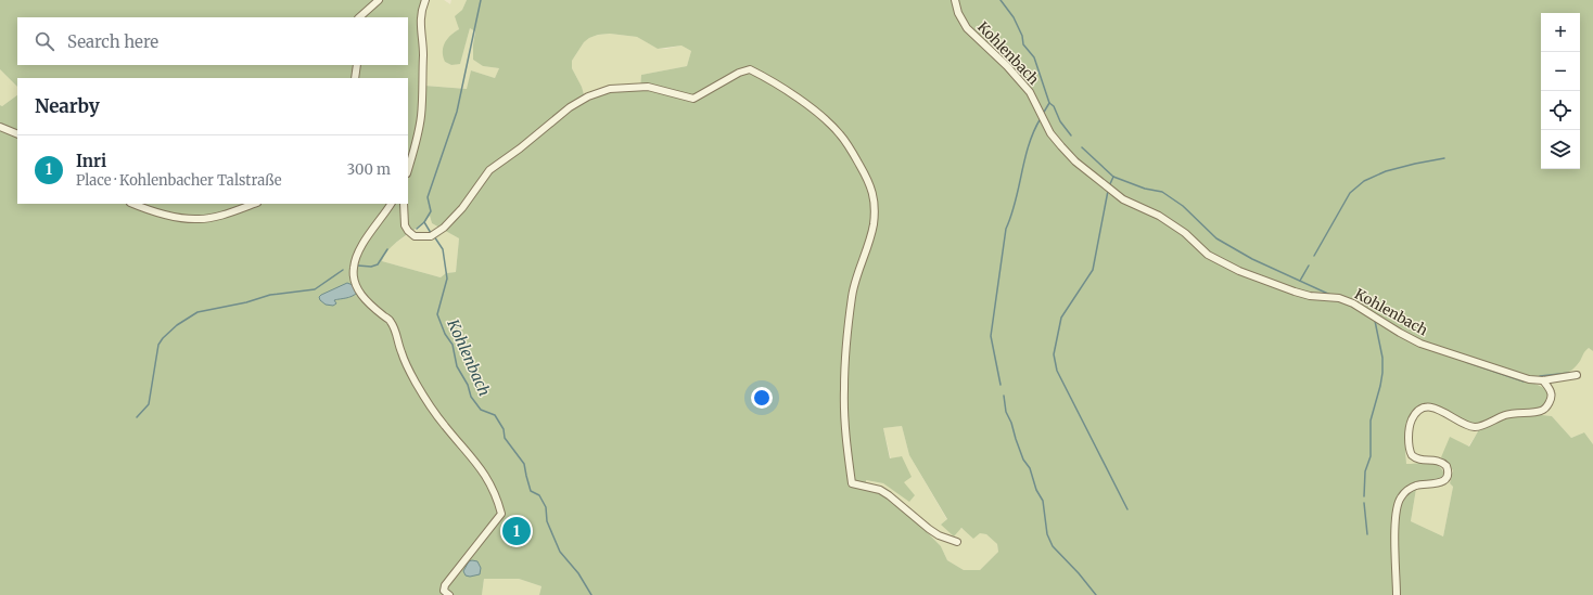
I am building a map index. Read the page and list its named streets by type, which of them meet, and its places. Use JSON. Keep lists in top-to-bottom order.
{
  "streets": {
    "street": ["Kohlenbach"]
  },
  "water": ["Kohlenbach"],
  "page": {
    "map_buttons": ["+", "−"],
    "search": "Search here",
    "heading": "Nearby",
    "list": [
      {
        "mark": "1",
        "name": "Inri",
        "note": "Place · Kohlenbacher Talstraße",
        "value": "300 m"
      }
    ],
    "pins": "1"
  }
}
